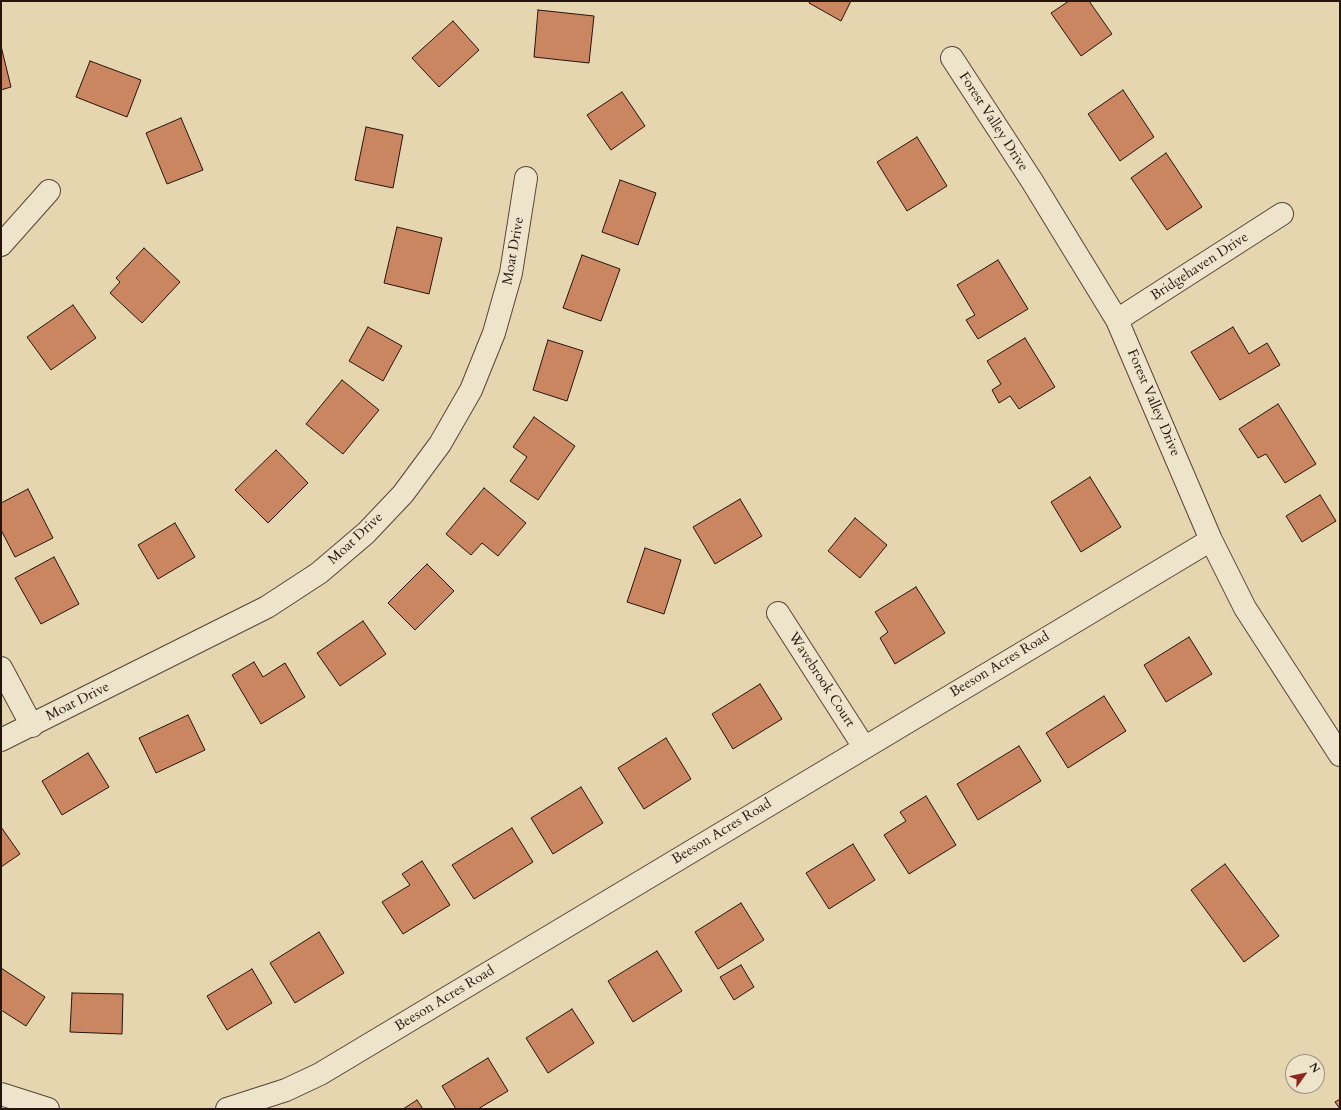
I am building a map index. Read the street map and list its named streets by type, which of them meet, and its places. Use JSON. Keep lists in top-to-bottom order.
{
  "streets": {
    "street": [
      "Forest Valley Drive",
      "Moat Drive",
      "Bridgehaven Drive",
      "Beeson Acres Road",
      "Wavebrook Court"
    ]
  },
  "crossings": [
    ["Forest Valley Drive", "Bridgehaven Drive"],
    ["Forest Valley Drive", "Beeson Acres Road"],
    ["Beeson Acres Road", "Wavebrook Court"]
  ],
  "north": "top right"
}
